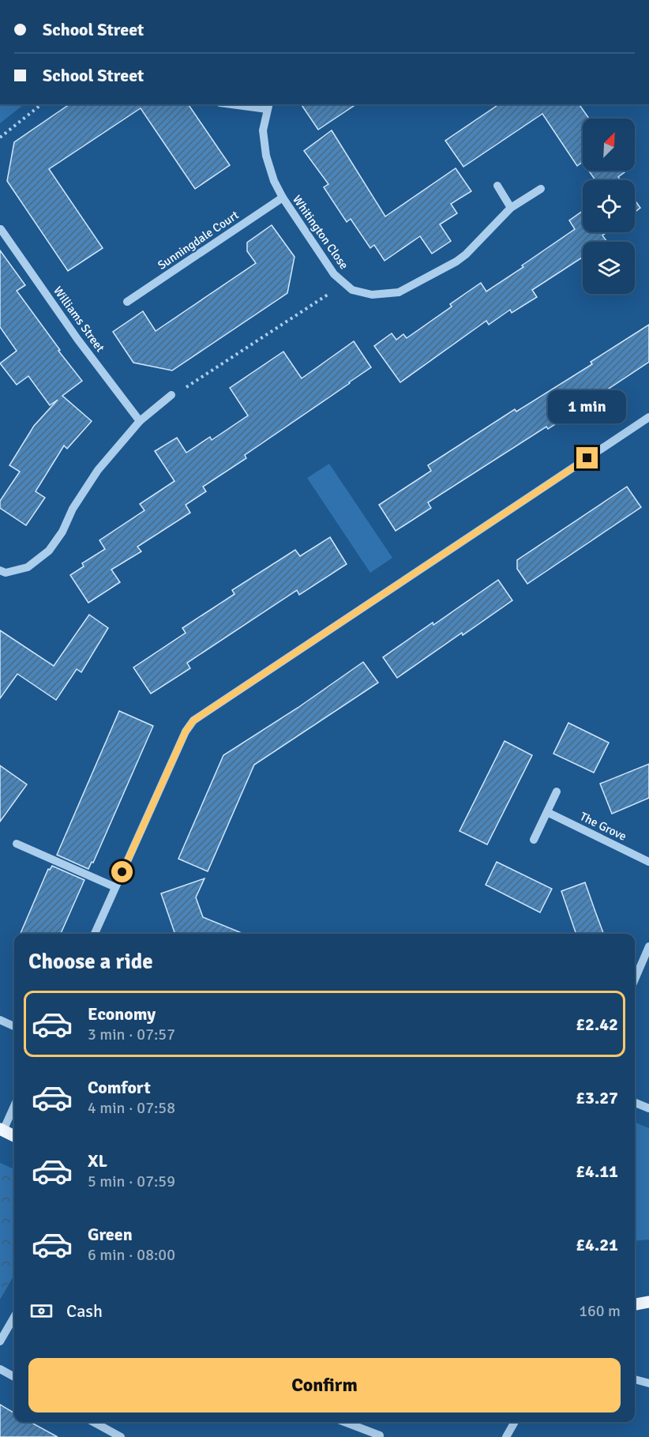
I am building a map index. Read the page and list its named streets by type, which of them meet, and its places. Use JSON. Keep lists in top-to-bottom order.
{
  "streets": {
    "street": [
      "Whitington Close",
      "Sunningdale Court",
      "Williams Street",
      "The Grove"
    ]
  },
  "crossings": [
    ["Whitington Close", "Sunningdale Court"]
  ],
  "north": "top right",
  "page": {
    "banner": ["School Street", "School Street"],
    "bubble": "1 min",
    "heading": "Choose a ride",
    "list": [
      {
        "name": "Economy",
        "note": "3 min · 07:57",
        "value": "£2.42"
      },
      {
        "name": "Comfort",
        "note": "4 min · 07:58",
        "value": "£3.27"
      },
      {
        "name": "XL",
        "note": "5 min · 07:59",
        "value": "£4.11"
      },
      {
        "name": "Green",
        "note": "6 min · 08:00",
        "value": "£4.21"
      }
    ],
    "pay": ["Cash", "160 m"],
    "buttons": "Confirm"
  }
}
